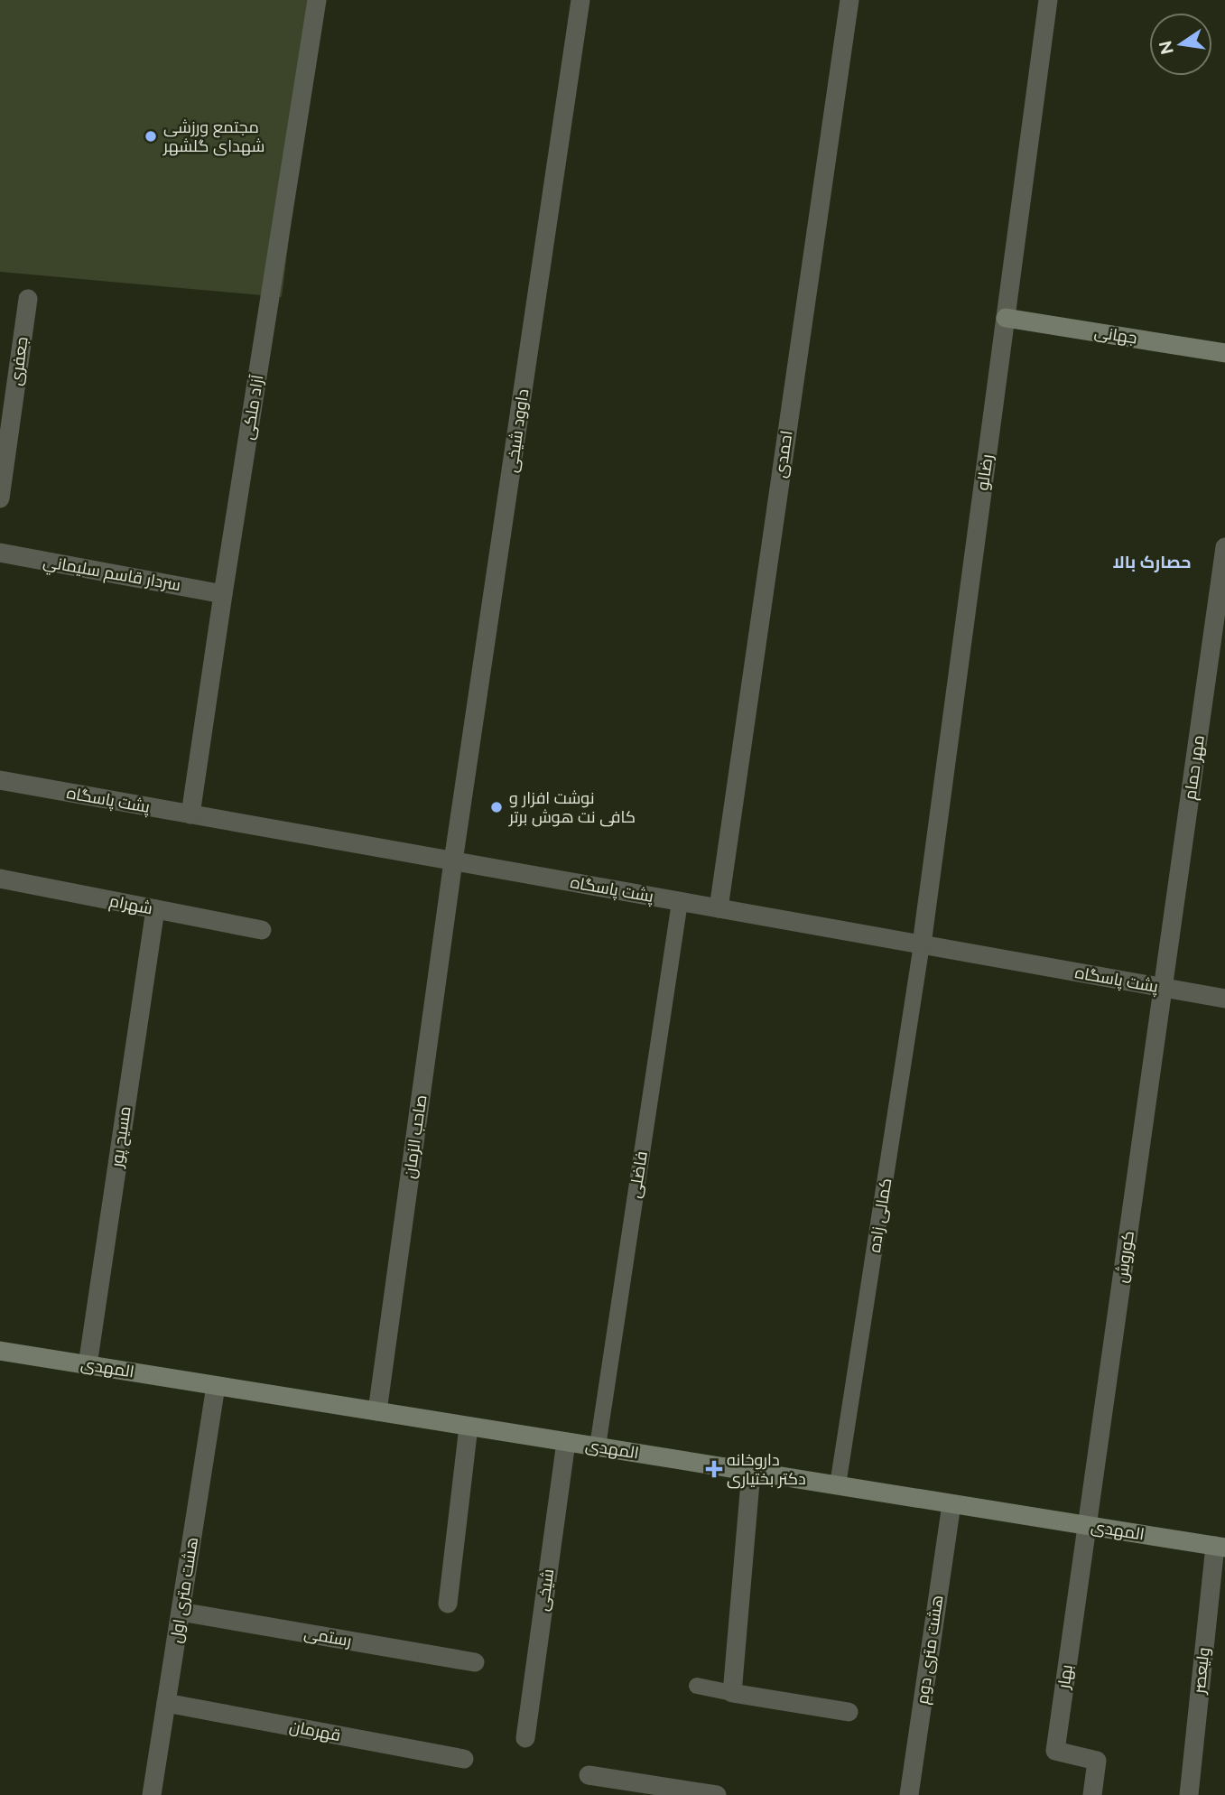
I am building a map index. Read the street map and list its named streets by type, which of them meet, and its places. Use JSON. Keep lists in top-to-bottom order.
{
  "streets": {
    "street": [
      "جهانی",
      "جعفری",
      "آزاد ملکی",
      "داوود شیخی",
      "احمدی",
      "رضالو",
      "سردار قاسم سليماني",
      "مهر حمام",
      "پشت پاسگاه",
      "شهرام",
      "مسیح پور",
      "صاحب الزمان",
      "کوروش",
      "المهدی",
      "هشت متری اول",
      "شیخی",
      "رستمی",
      "هشت متری دوم",
      "ولیعصر",
      "بهار",
      "قهرمان"
    ],
    "lane": ["فاضلی", "کمالی زاده"]
  },
  "crossings": [
    ["جهانی", "رضالو"],
    ["آزاد ملکی", "سردار قاسم سليماني"],
    ["آزاد ملکی", "پشت پاسگاه"],
    ["داوود شیخی", "پشت پاسگاه"],
    ["داوود شیخی", "صاحب الزمان"],
    ["احمدی", "پشت پاسگاه"],
    ["رضالو", "پشت پاسگاه"],
    ["رضالو", "کمالی زاده"],
    ["مهر حمام", "پشت پاسگاه"],
    ["مهر حمام", "کوروش"],
    ["پشت پاسگاه", "صاحب الزمان"],
    ["پشت پاسگاه", "فاضلی"],
    ["پشت پاسگاه", "کمالی زاده"],
    ["پشت پاسگاه", "کوروش"],
    ["شهرام", "مسیح پور"],
    ["مسیح پور", "المهدی"],
    ["صاحب الزمان", "المهدی"],
    ["فاضلی", "المهدی"],
    ["کمالی زاده", "المهدی"],
    ["کوروش", "المهدی"],
    ["کوروش", "بهار"],
    ["المهدی", "هشت متری اول"],
    ["المهدی", "شیخی"],
    ["المهدی", "هشت متری دوم"],
    ["المهدی", "ولیعصر"],
    ["المهدی", "بهار"],
    ["هشت متری اول", "رستمی"],
    ["هشت متری اول", "قهرمان"]
  ],
  "districts": ["حصارک بالا"],
  "places": {
    "other": ["مجتمع ورزشی شهدای گلشهر", "نوشت افزار و کافی نت هوش برتر"],
    "health": ["داروخانه دکتر بختیاری"]
  },
  "north": "left"
}
